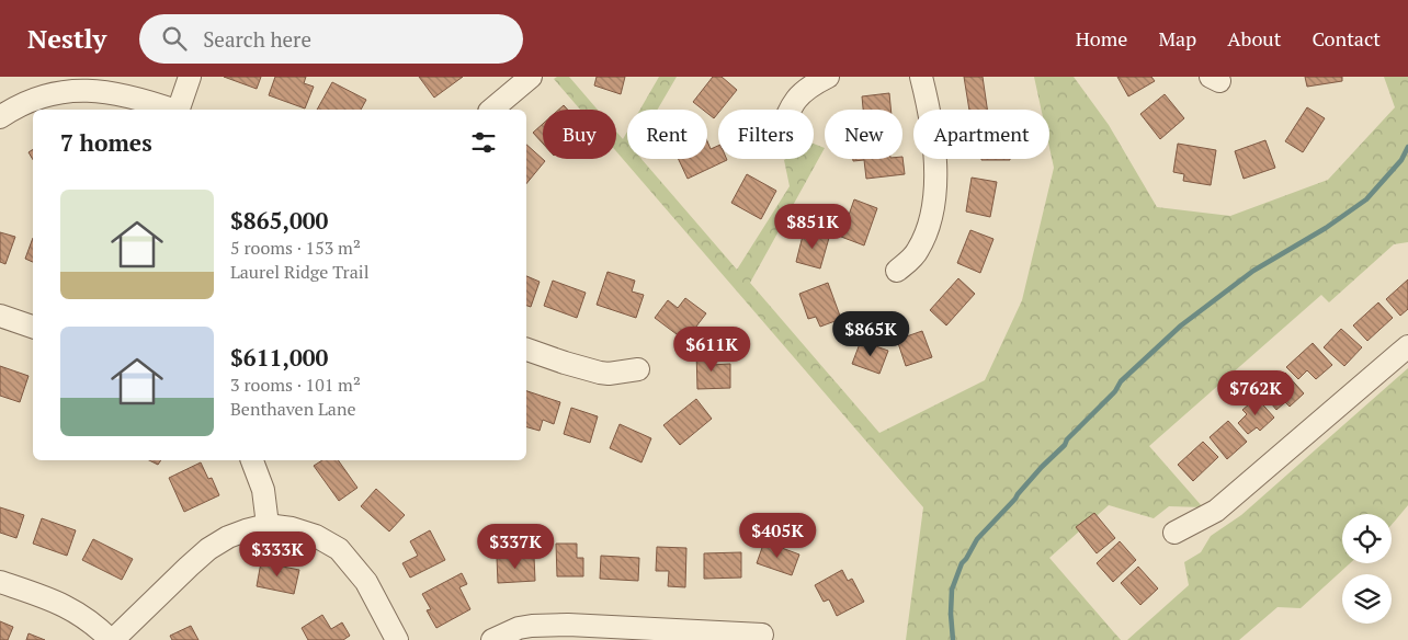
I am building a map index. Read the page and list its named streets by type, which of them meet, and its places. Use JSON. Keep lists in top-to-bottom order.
{
  "page": {
    "header": "Nestly",
    "search": "Search here",
    "nav": [
      "Home",
      "Map",
      "About",
      "Contact"
    ],
    "chip": [
      "Buy",
      "Rent",
      "Filters",
      "New",
      "Apartment"
    ],
    "heading": "7 homes",
    "list": [
      {
        "name": "$865,000",
        "note": "5 rooms · 153 m² · Laurel Ridge Trail"
      },
      {
        "name": "$611,000",
        "note": "3 rooms · 101 m² · Benthaven Lane"
      }
    ],
    "price": [
      "$851K",
      "$865K",
      "$611K",
      "$762K",
      "$405K",
      "$337K",
      "$333K"
    ]
  }
}
